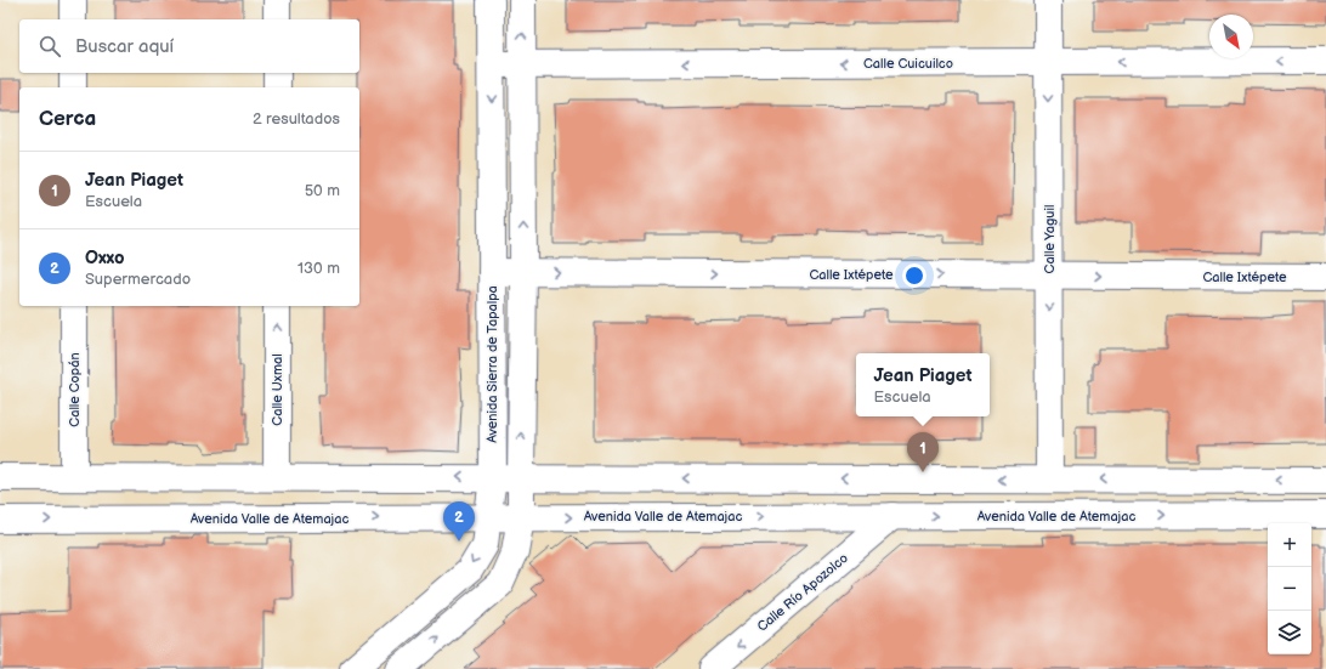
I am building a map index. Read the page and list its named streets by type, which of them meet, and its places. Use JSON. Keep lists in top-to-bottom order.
{
  "streets": {
    "street": [
      "Calle Cuicuilco",
      "Calle Yaguil",
      "Calle Ixtépete",
      "Avenida Sierra de Tapalpa",
      "Calle Copán",
      "Calle Uxmal",
      "Avenida Valle de Atemajac",
      "Calle Río Apozolco"
    ]
  },
  "crossings": [
    ["Calle Cuicuilco", "Calle Yaguil"],
    ["Calle Cuicuilco", "Avenida Sierra de Tapalpa"],
    ["Calle Yaguil", "Calle Ixtépete"],
    ["Calle Ixtépete", "Avenida Sierra de Tapalpa"],
    ["Avenida Sierra de Tapalpa", "Avenida Valle de Atemajac"],
    ["Avenida Valle de Atemajac", "Calle Río Apozolco"]
  ],
  "one_way": [
    "Calle Cuicuilco",
    "Calle Yaguil",
    "Calle Uxmal",
    "Calle Río Apozolco"
  ],
  "north": "bottom right",
  "page": {
    "search": "Buscar aquí",
    "heading": ["Cerca", "2 resultados"],
    "list": [
      {
        "mark": "1",
        "name": "Jean Piaget",
        "note": "Escuela",
        "value": "50 m"
      },
      {
        "mark": "2",
        "name": "Oxxo",
        "note": "Supermercado",
        "value": "130 m"
      }
    ],
    "popup": ["Jean Piaget", "Escuela"],
    "pins": ["1", "2"],
    "map_buttons": ["+", "−"]
  }
}
